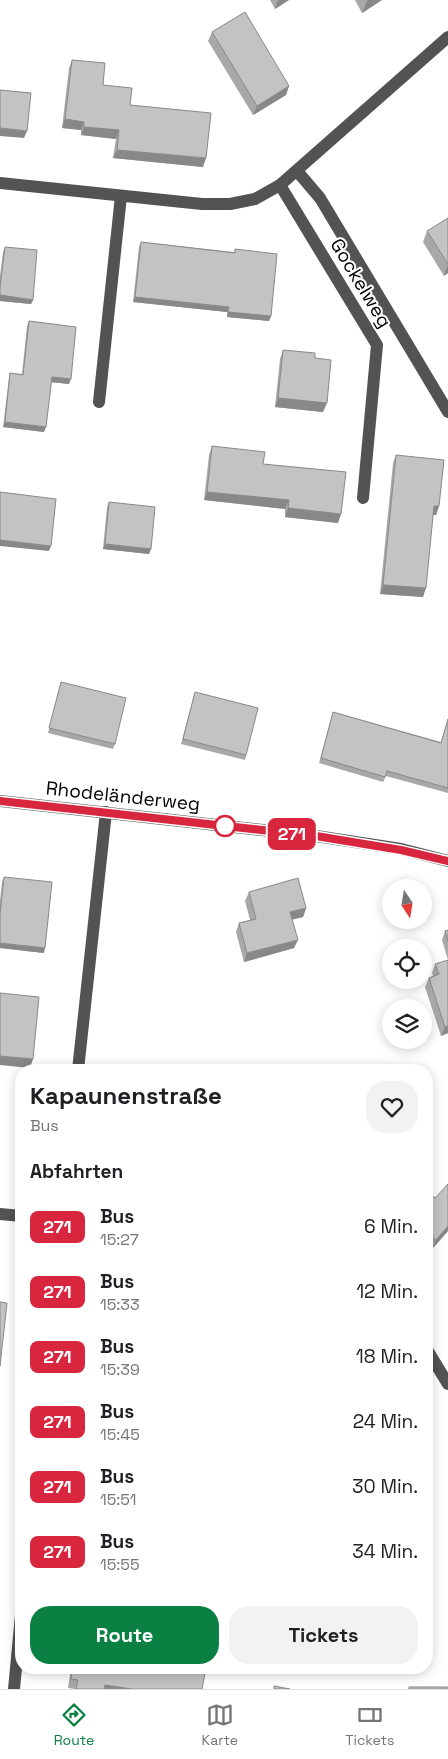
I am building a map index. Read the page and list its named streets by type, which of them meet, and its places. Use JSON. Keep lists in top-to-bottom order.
{
  "streets": {
    "street": ["Gockelweg", "Rhodeländerweg"]
  },
  "lines": ["bus line 271"],
  "north": "bottom",
  "page": {
    "on_map": "271",
    "heading": [
      ["Kapaunenstraße", "Bus"],
      "Abfahrten"
    ],
    "list": [
      {
        "mark": "271",
        "name": "Bus",
        "note": "15:27",
        "value": "6 Min."
      },
      {
        "mark": "271",
        "name": "Bus",
        "note": "15:33",
        "value": "12 Min."
      },
      {
        "mark": "271",
        "name": "Bus",
        "note": "15:39",
        "value": "18 Min."
      },
      {
        "mark": "271",
        "name": "Bus",
        "note": "15:45",
        "value": "24 Min."
      },
      {
        "mark": "271",
        "name": "Bus",
        "note": "15:51",
        "value": "30 Min."
      },
      {
        "mark": "271",
        "name": "Bus",
        "note": "15:55",
        "value": "34 Min."
      }
    ],
    "buttons": ["Route", "Tickets"],
    "tabs": ["Route", "Karte", "Tickets"]
  }
}
